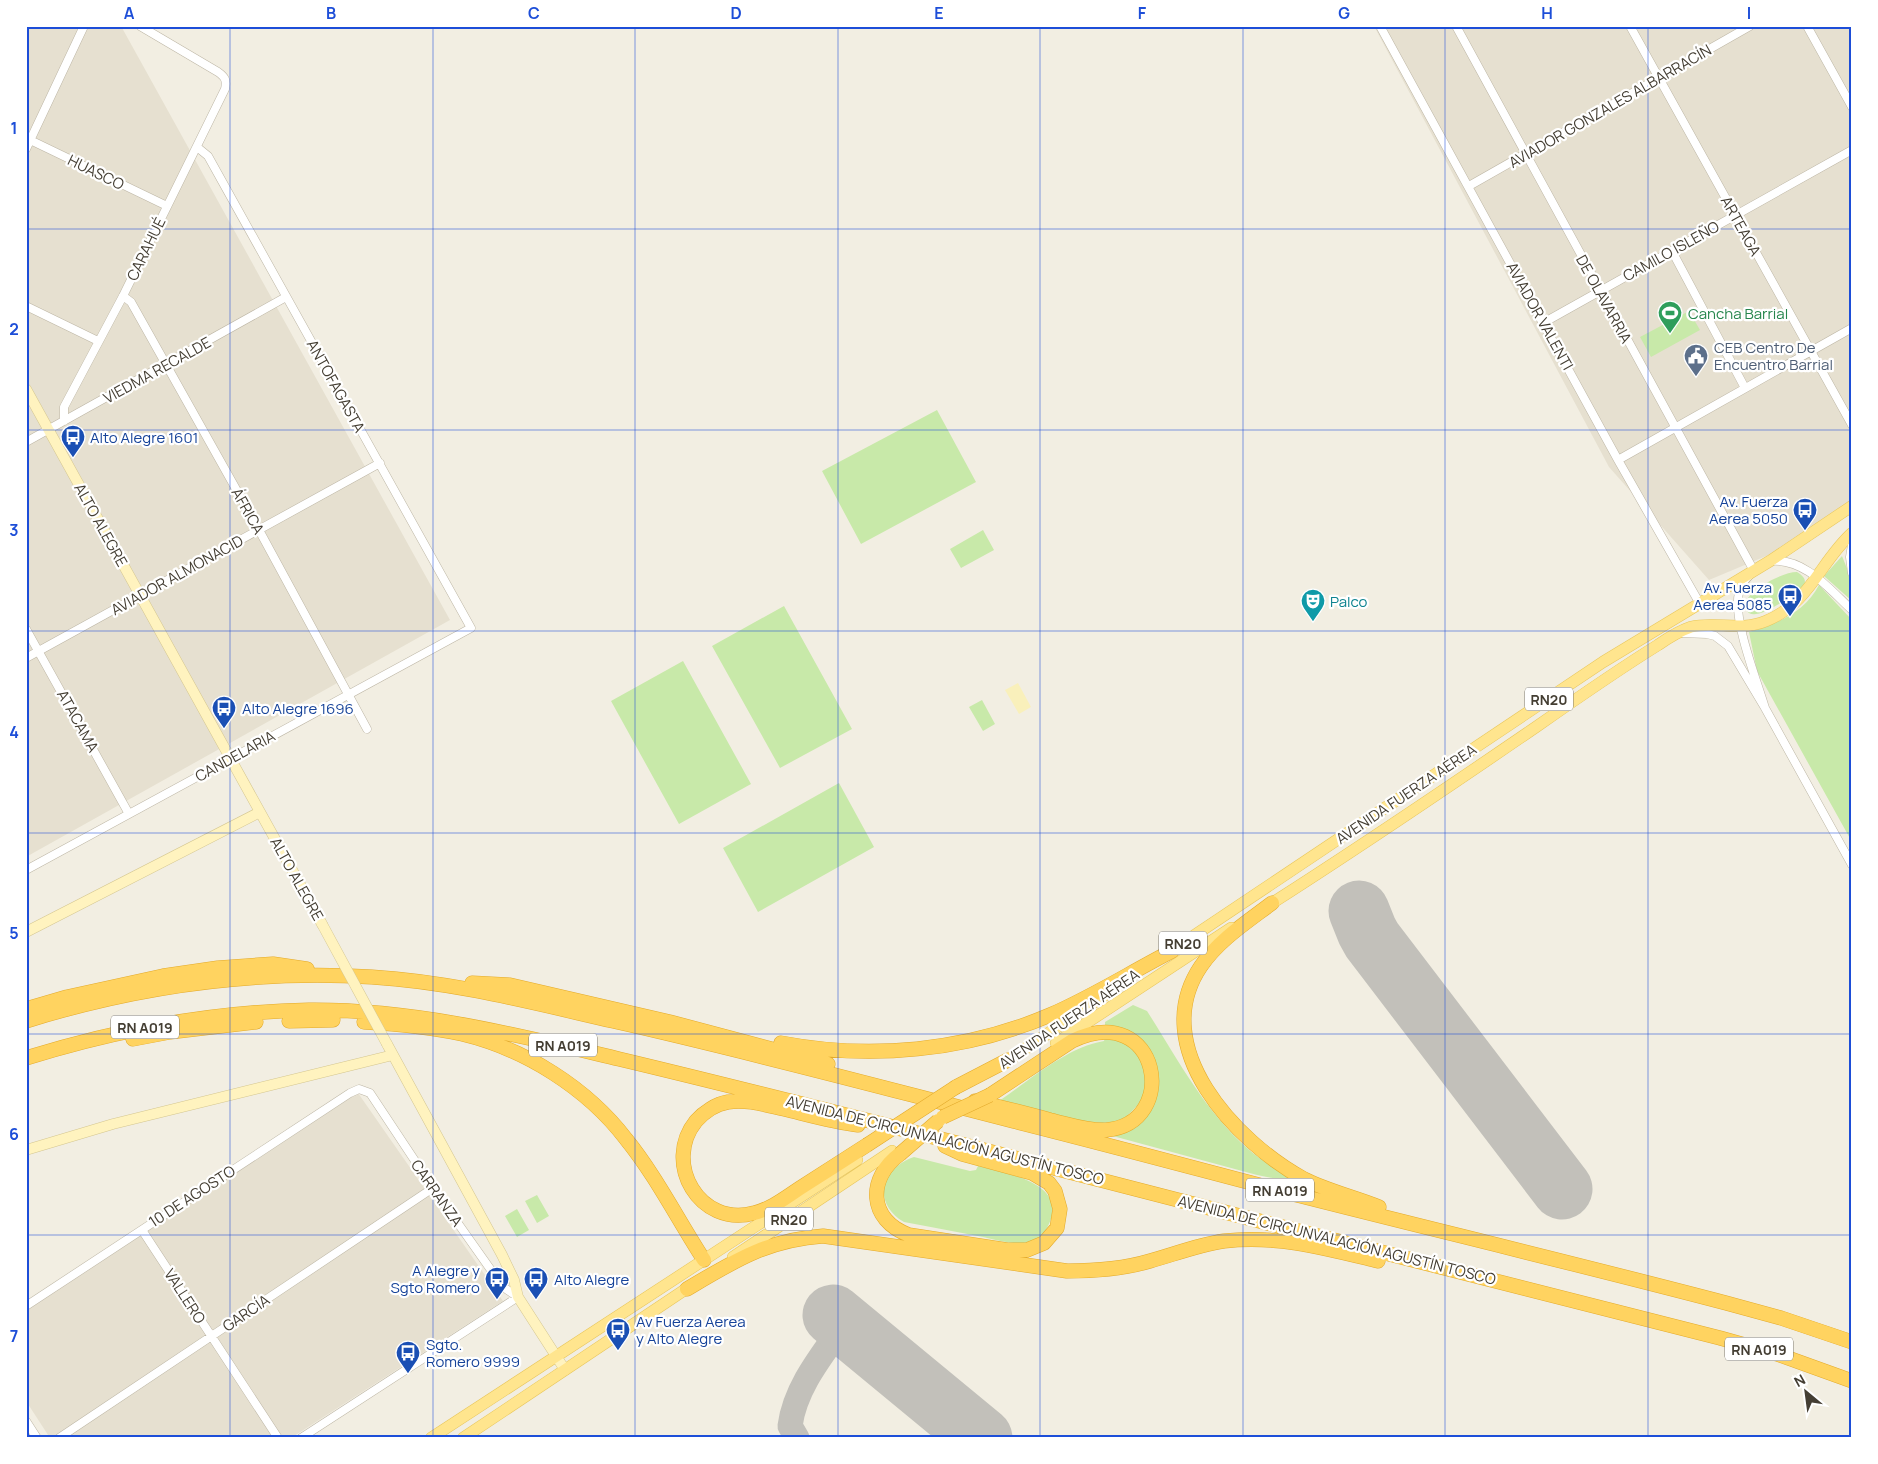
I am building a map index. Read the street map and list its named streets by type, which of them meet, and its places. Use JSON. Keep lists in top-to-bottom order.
{
  "streets": {
    "highway": ["RN A019", "AVENIDA DE CIRCUNVALACIÓN AGUSTÍN TOSCO"],
    "main road": ["ALTO ALEGRE", "RN20", "AVENIDA FUERZA AÉREA"],
    "street": [
      "AVIADOR GONZALES ALBARRACÍN",
      "HUASCO",
      "ARTEAGA",
      "CARAHUÉ",
      "CAMILO ISLEÑO",
      "DE OLAVARRIA",
      "AVIADOR VALENTI",
      "VIEDMA RECALDE",
      "ANTOFAGASTA",
      "ÁFRICA",
      "AVIADOR ALMONACID",
      "ATACAMA",
      "CANDELARIA",
      "CARRANZA",
      "10 DE AGOSTO",
      "VALLERO",
      "GARCÍA"
    ]
  },
  "crossings": [
    ["AVIADOR GONZALES ALBARRACÍN", "ARTEAGA"],
    ["AVIADOR GONZALES ALBARRACÍN", "DE OLAVARRIA"],
    ["AVIADOR GONZALES ALBARRACÍN", "AVIADOR VALENTI"],
    ["HUASCO", "CARAHUÉ"],
    ["ARTEAGA", "CAMILO ISLEÑO"],
    ["CARAHUÉ", "VIEDMA RECALDE"],
    ["CARAHUÉ", "ANTOFAGASTA"],
    ["CARAHUÉ", "ÁFRICA"],
    ["CAMILO ISLEÑO", "DE OLAVARRIA"],
    ["CAMILO ISLEÑO", "AVIADOR VALENTI"],
    ["DE OLAVARRIA", "AVENIDA FUERZA AÉREA"],
    ["AVIADOR VALENTI", "AVENIDA FUERZA AÉREA"],
    ["VIEDMA RECALDE", "ANTOFAGASTA"],
    ["VIEDMA RECALDE", "ÁFRICA"],
    ["VIEDMA RECALDE", "ALTO ALEGRE"],
    ["ANTOFAGASTA", "AVIADOR ALMONACID"],
    ["ANTOFAGASTA", "CANDELARIA"],
    ["ÁFRICA", "AVIADOR ALMONACID"],
    ["ÁFRICA", "CANDELARIA"],
    ["ALTO ALEGRE", "AVIADOR ALMONACID"],
    ["ALTO ALEGRE", "RN20"],
    ["ALTO ALEGRE", "CANDELARIA"],
    ["ALTO ALEGRE", "CARRANZA"],
    ["AVIADOR ALMONACID", "ATACAMA"],
    ["ATACAMA", "CANDELARIA"],
    ["CARRANZA", "10 DE AGOSTO"],
    ["CARRANZA", "GARCÍA"],
    ["10 DE AGOSTO", "VALLERO"],
    ["VALLERO", "GARCÍA"]
  ],
  "places": {
    "sports": ["Cancha Barrial"],
    "public building": ["CEB Centro De Encuentro Barrial"],
    "bus stop": [
      "Alto Alegre 1601",
      "Av. Fuerza Aerea 5050",
      "Av. Fuerza Aerea 5085",
      "Alto Alegre 1696",
      "A Alegre y Sgto Romero",
      "Alto Alegre",
      "Av Fuerza Aerea y Alto Alegre",
      "Sgto. Romero 9999"
    ],
    "theatre": ["Palco"]
  },
  "north": "top left",
  "grid": {
    "columns": [
      "A",
      "B",
      "C",
      "D",
      "E",
      "F",
      "G",
      "H",
      "I"
    ],
    "rows": [
      "1",
      "2",
      "3",
      "4",
      "5",
      "6",
      "7"
    ]
  }
}
